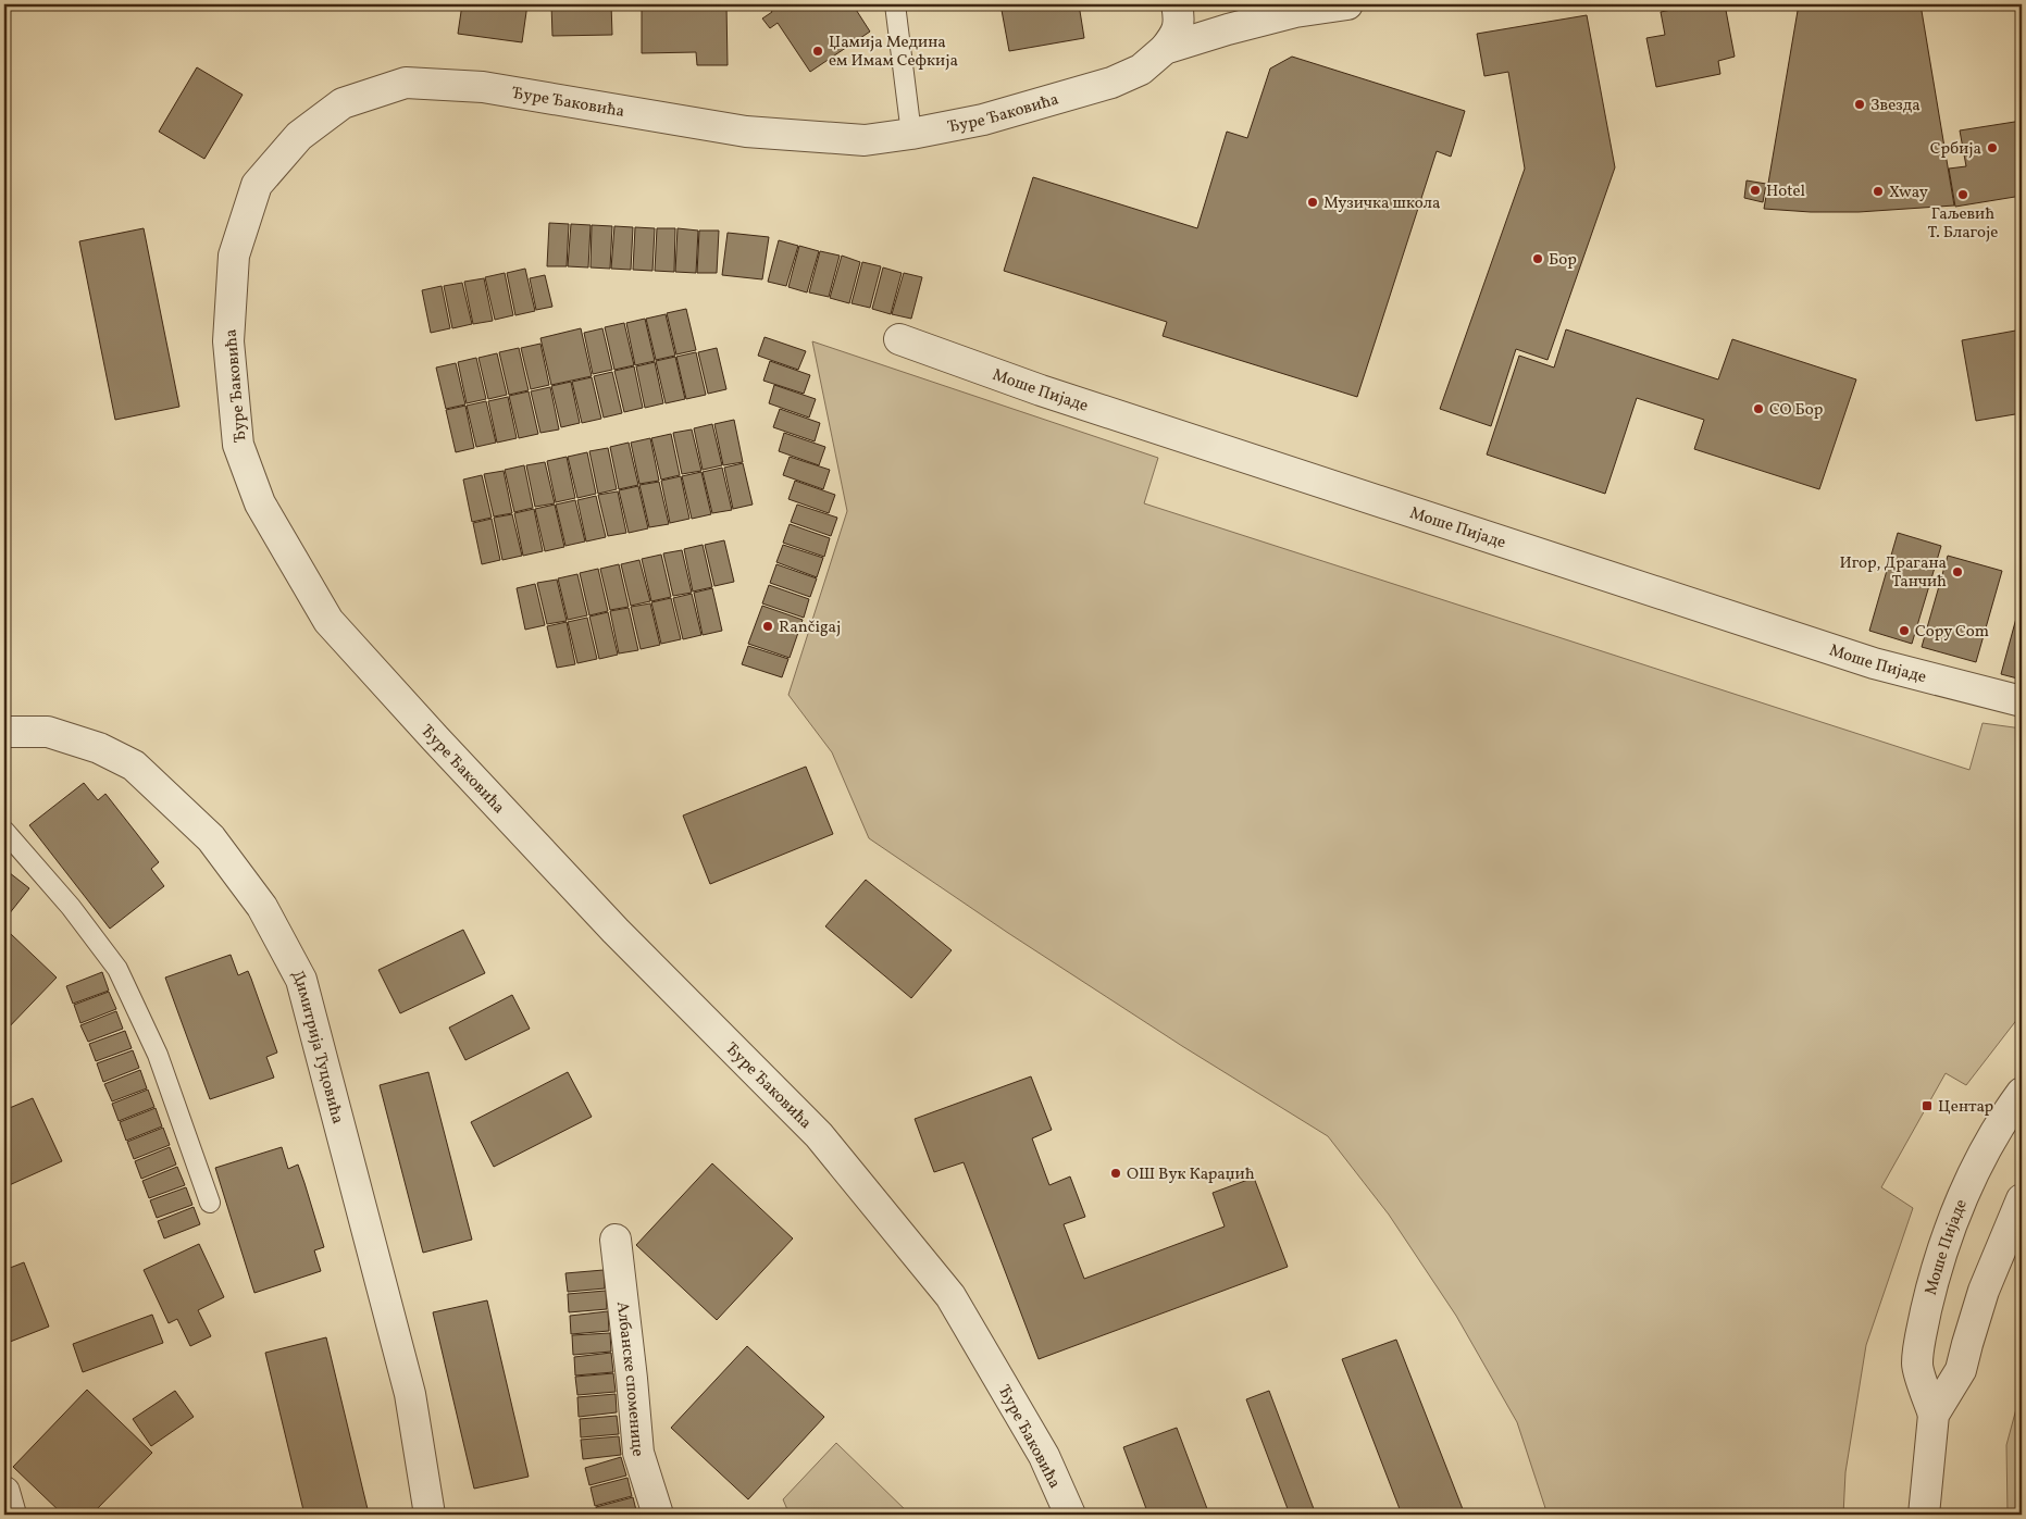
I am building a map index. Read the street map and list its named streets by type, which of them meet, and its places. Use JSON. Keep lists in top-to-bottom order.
{
  "streets": {
    "street": [
      "Ђуре Ђаковића",
      "Моше Пијаде",
      "Димитрија Туцовића",
      "Албанске споменице"
    ]
  },
  "places": {
    "other": [
      "Џамија Медина ем Имам Сефкија",
      "Звезда",
      "Србија",
      "Hotel",
      "Xway",
      "Гаљевић Т. Благоје",
      "Музичка школа",
      "Бор",
      "СО Бор",
      "Игор, Драгана Танчић",
      "Rančigaj",
      "Copy Com",
      "ОШ Вук Караџић"
    ],
    "transit": ["Центар"]
  }
}
